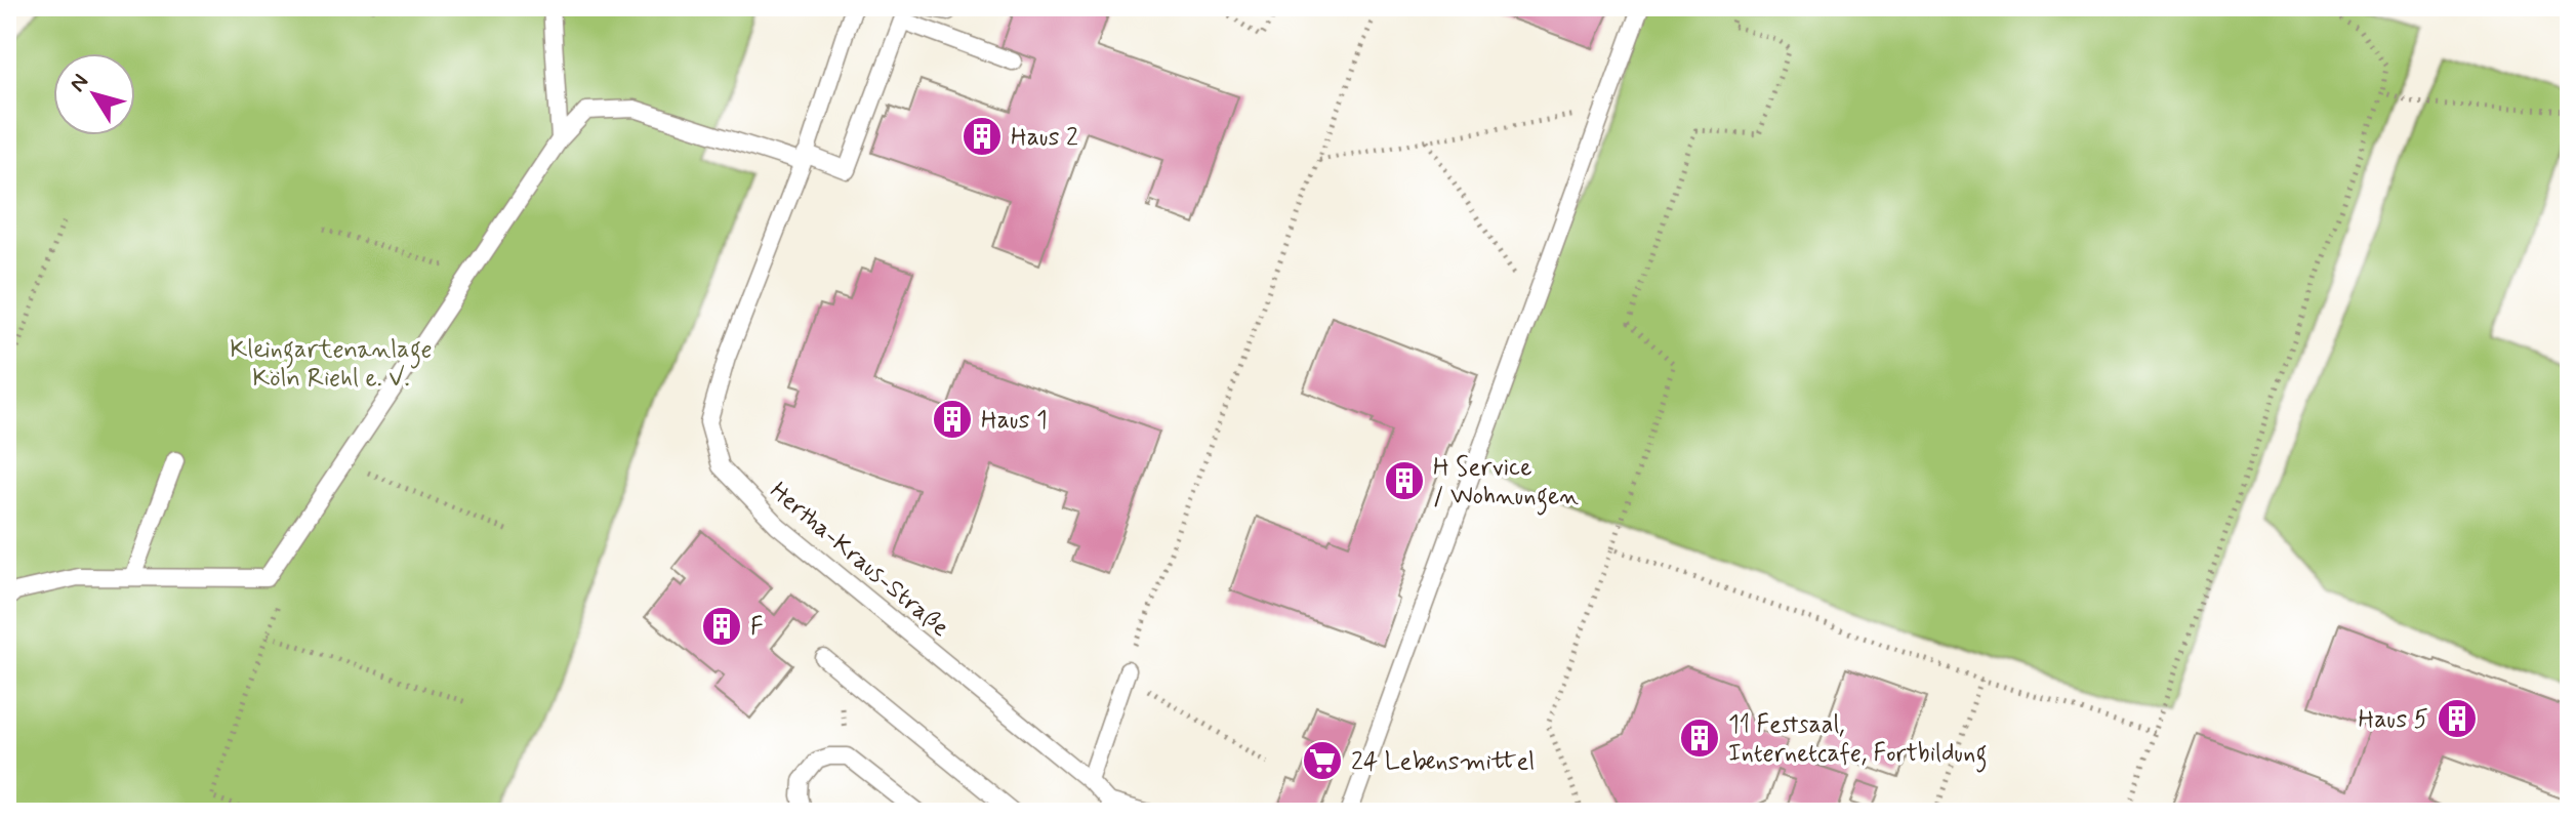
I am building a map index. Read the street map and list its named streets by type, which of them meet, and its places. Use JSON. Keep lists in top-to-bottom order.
{
  "streets": {
    "lane": ["Hertha-Kraus-Straße"]
  },
  "parks": ["Kleingartenanlage Köln Riehl e. V."],
  "places": {
    "building": [
      "Haus 2",
      "Haus 1",
      "H Service / Wohnungen",
      "F",
      "Haus 5",
      "11 Festsaal, Internetcafe, Fortbildung"
    ],
    "supermarket": ["24 Lebensmittel"]
  },
  "north": "top left"
}
